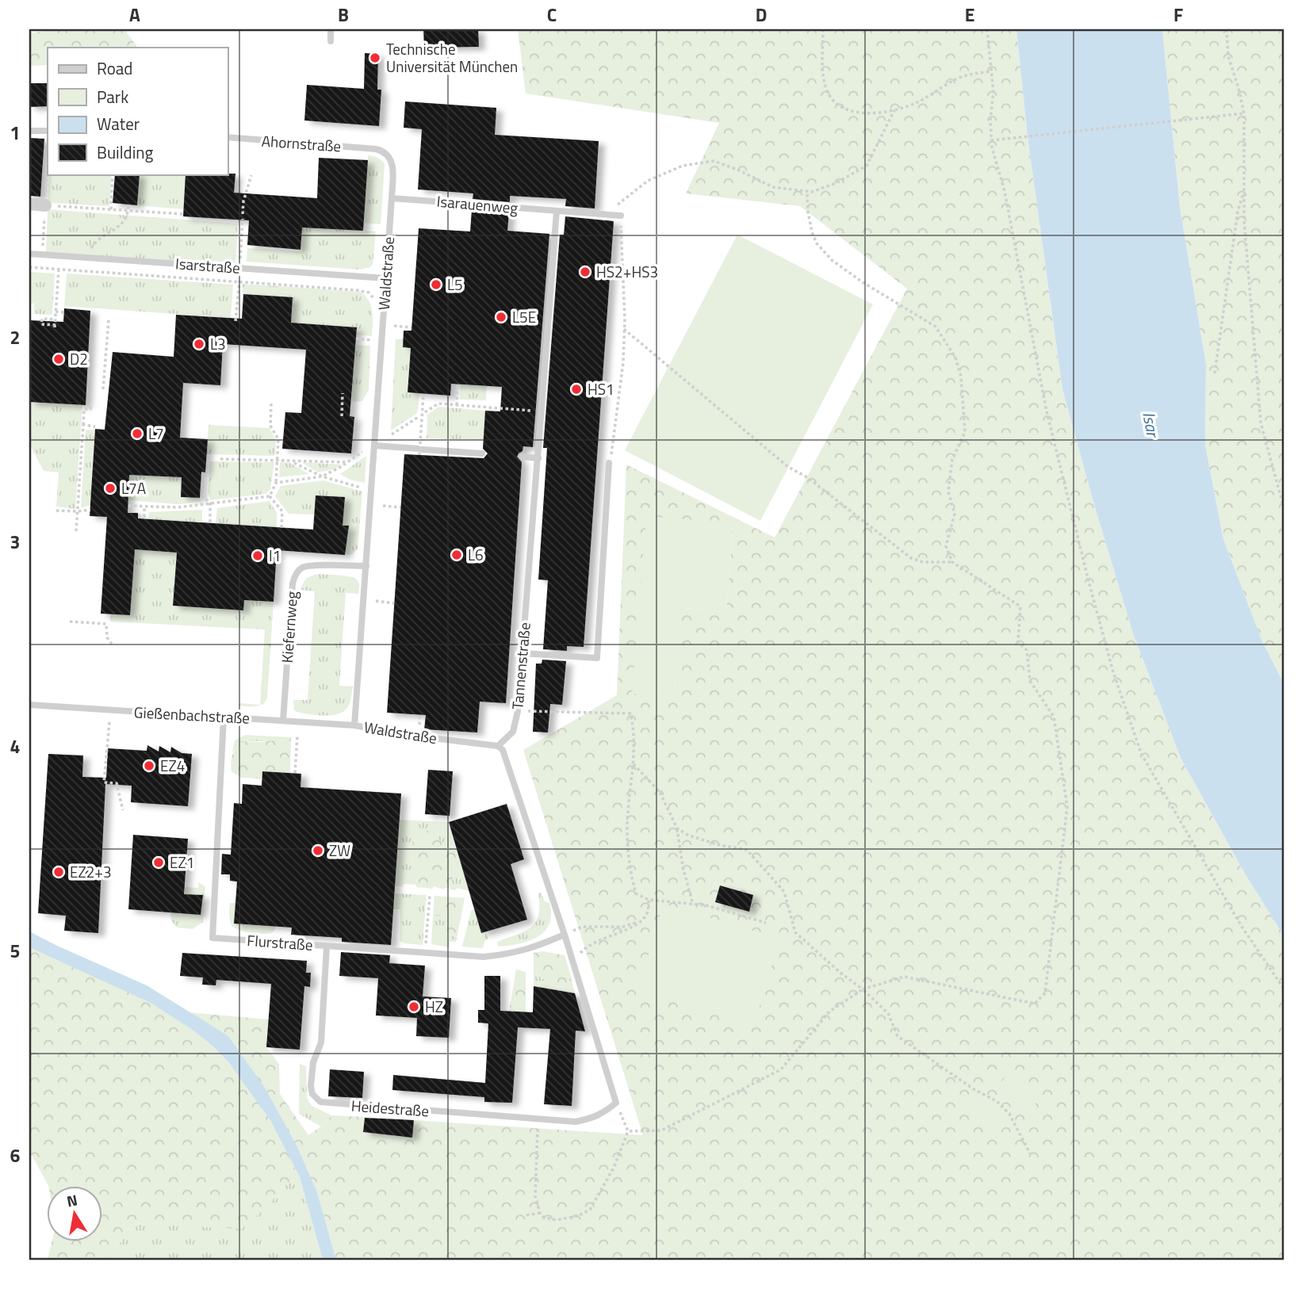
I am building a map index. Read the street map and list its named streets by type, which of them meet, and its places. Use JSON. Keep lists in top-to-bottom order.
{
  "streets": {
    "lane": [
      "Ahornstraße",
      "Isarauenweg",
      "Isarstraße",
      "Waldstraße",
      "Kiefernweg",
      "Tannenstraße",
      "Gießenbachstraße",
      "Flurstraße",
      "Heidestraße"
    ]
  },
  "crossings": [
    ["Ahornstraße", "Isarauenweg"],
    ["Ahornstraße", "Waldstraße"],
    ["Isarauenweg", "Waldstraße"],
    ["Isarauenweg", "Tannenstraße"],
    ["Isarstraße", "Waldstraße"],
    ["Waldstraße", "Kiefernweg"],
    ["Waldstraße", "Tannenstraße"],
    ["Waldstraße", "Gießenbachstraße"],
    ["Kiefernweg", "Gießenbachstraße"],
    ["Gießenbachstraße", "Flurstraße"],
    ["Flurstraße", "Heidestraße"]
  ],
  "water": ["Isar"],
  "places": [
    "Technische Universität München",
    "HS2+HS3",
    "L5",
    "L5E",
    "L3",
    "D2",
    "HS1",
    "L7",
    "L7A",
    "L6",
    "I1",
    "EZ4",
    "ZW",
    "EZ1",
    "EZ2+3",
    "HZ"
  ],
  "legend": [
    "Road",
    "Park",
    "Water",
    "Building"
  ],
  "north": "top",
  "grid": {
    "columns": [
      "A",
      "B",
      "C",
      "D",
      "E",
      "F"
    ],
    "rows": [
      "1",
      "2",
      "3",
      "4",
      "5",
      "6"
    ]
  }
}
